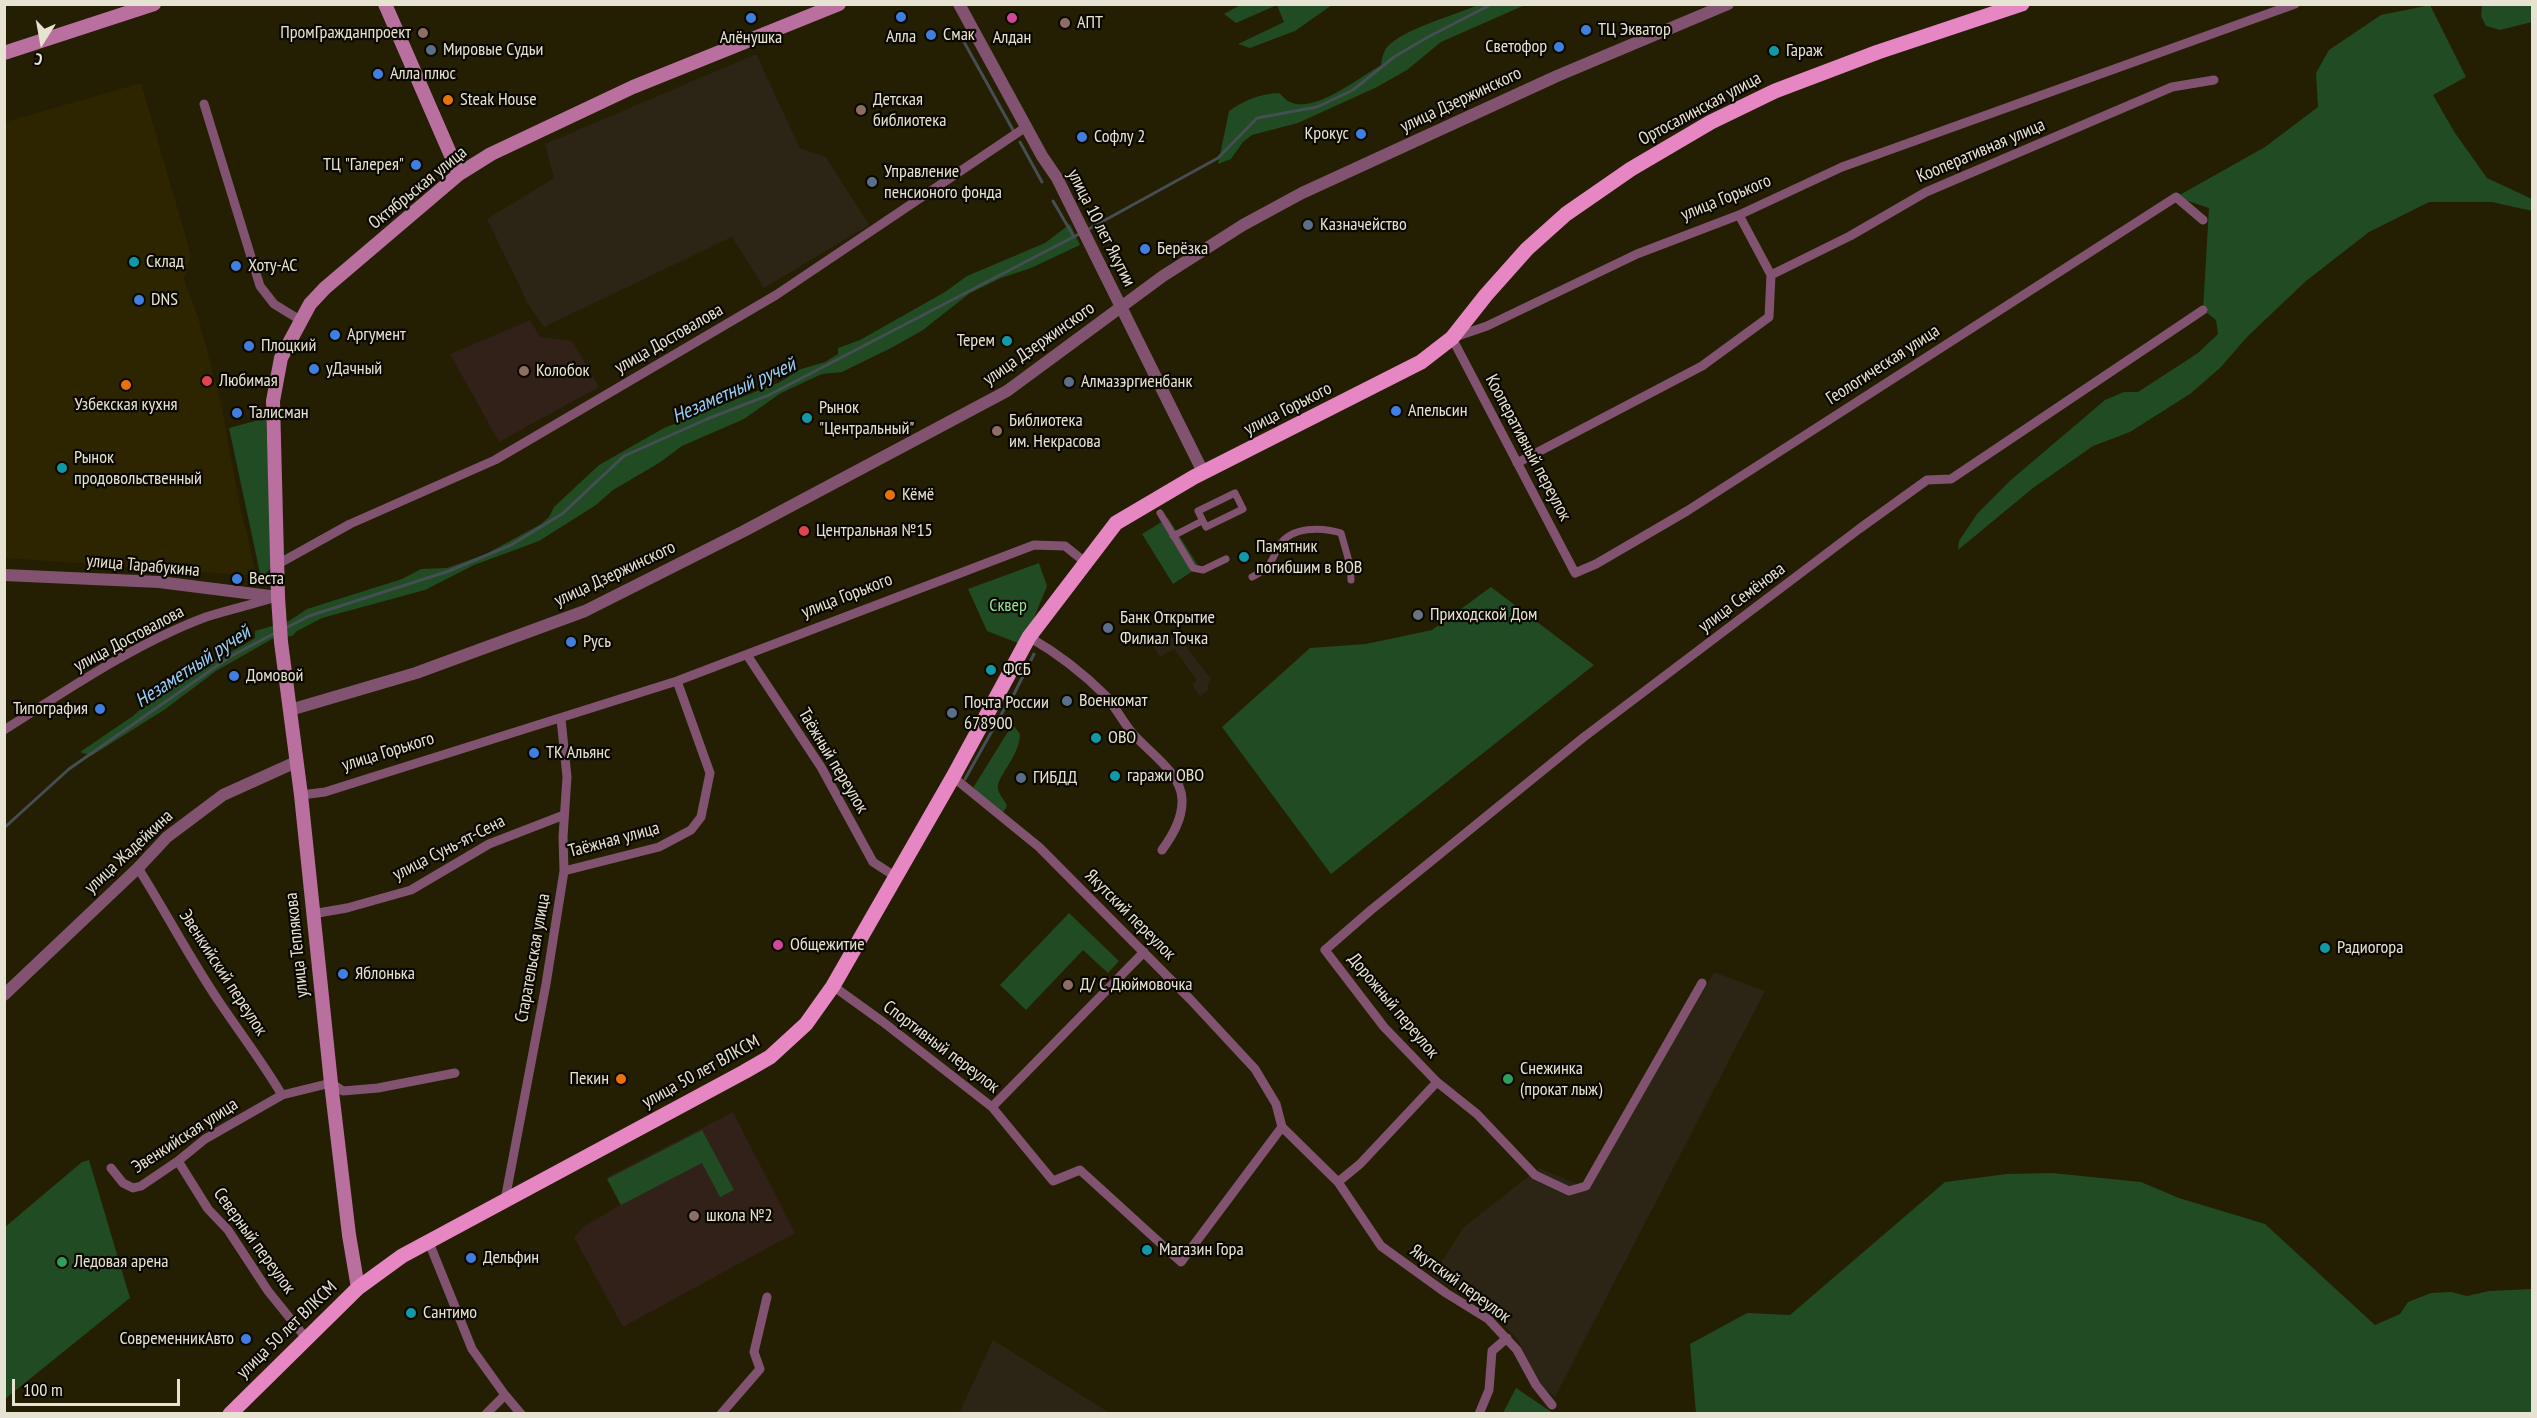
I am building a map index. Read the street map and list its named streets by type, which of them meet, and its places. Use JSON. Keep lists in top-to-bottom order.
{
  "streets": {
    "main road": [
      "Ортосалинская улица",
      "Октябрьская улица",
      "улица Горького",
      "улица Теплякова",
      "улица 50 лет ВЛКСМ"
    ],
    "street": [
      "улица Дзержинского",
      "Кооперативная улица",
      "улица 10 лет Якутии",
      "улица Достовалова",
      "Геологическая улица",
      "Кооперативный переулок",
      "улица Тарабукина",
      "улица Семёнова",
      "Таёжный переулок",
      "Таёжная улица",
      "улица Сунь-ят-Сена",
      "улица Жадейкина",
      "Якутский переулок",
      "Старательская улица",
      "Эвенкийский переулок",
      "Дорожный переулок",
      "Спортивный переулок",
      "Эвенкийская улица",
      "Северный переулок"
    ]
  },
  "crossings": [
    ["улица Дзержинского", "улица 10 лет Якутии"],
    ["улица Дзержинского", "улица Теплякова"],
    ["Ортосалинская улица", "улица Горького"],
    ["Ортосалинская улица", "Кооперативный переулок"],
    ["Октябрьская улица", "улица Достовалова"],
    ["Октябрьская улица", "улица Тарабукина"],
    ["Октябрьская улица", "улица Теплякова"],
    ["улица Горького", "улица 10 лет Якутии"],
    ["улица Горького", "Кооперативный переулок"],
    ["улица Горького", "Таёжный переулок"],
    ["улица Горького", "Таёжная улица"],
    ["улица Горького", "улица Теплякова"],
    ["улица Горького", "Старательская улица"],
    ["улица Горького", "улица 50 лет ВЛКСМ"],
    ["улица 10 лет Якутии", "улица Достовалова"],
    ["улица Достовалова", "улица Тарабукина"],
    ["улица Достовалова", "улица Теплякова"],
    ["Геологическая улица", "Кооперативный переулок"],
    ["улица Тарабукина", "улица Теплякова"],
    ["улица Семёнова", "Дорожный переулок"],
    ["Таёжный переулок", "улица 50 лет ВЛКСМ"],
    ["Таёжная улица", "Старательская улица"],
    ["улица Сунь-ят-Сена", "улица Теплякова"],
    ["улица Сунь-ят-Сена", "Старательская улица"],
    ["улица Жадейкина", "улица Теплякова"],
    ["улица Жадейкина", "Эвенкийский переулок"],
    ["Якутский переулок", "Дорожный переулок"],
    ["Якутский переулок", "Спортивный переулок"],
    ["Якутский переулок", "улица 50 лет ВЛКСМ"],
    ["улица Теплякова", "улица 50 лет ВЛКСМ"],
    ["улица Теплякова", "Эвенкийская улица"],
    ["Старательская улица", "улица 50 лет ВЛКСМ"],
    ["Эвенкийский переулок", "Эвенкийская улица"],
    ["Спортивный переулок", "улица 50 лет ВЛКСМ"],
    ["улица 50 лет ВЛКСМ", "Северный переулок"],
    ["Эвенкийская улица", "Северный переулок"]
  ],
  "water": ["Незаметный ручей"],
  "parks": ["Сквер"],
  "places": [
    "Алла",
    "Алёнушка",
    "Алдан",
    "АПТ",
    "ТЦ Экватор",
    "ПромГражданпроект",
    "Смак",
    "Светофор",
    "Мировые Судьи",
    "Гараж",
    "Алла плюс",
    "Steak House",
    "Детская библиотека",
    "Крокус",
    "Софлу 2",
    "ТЦ \"Галерея\"",
    "Управление пенсионого фонда",
    "Казначейство",
    "Берёзка",
    "Склад",
    "Хоту-АС",
    "DNS",
    "Аргумент",
    "Терем",
    "Плоцкий",
    "уДачный",
    "Колобок",
    "Любимая",
    "Алмазэргиенбанк",
    "Узбекская кухня",
    "Апельсин",
    "Талисман",
    "Рынок \"Центральный\"",
    "Библиотека им. Некрасова",
    "Рынок продовольственный",
    "Кёмё",
    "Центральная №15",
    "Памятник погибшим в ВОВ",
    "Веста",
    "Приходской Дом",
    "Банк Открытие Филиал Точка",
    "Русь",
    "ФСБ",
    "Домовой",
    "Военкомат",
    "Типография",
    "Почта России 678900",
    "ОВО",
    "ТК Альянс",
    "гаражи ОВО",
    "ГИБДД",
    "Общежитие",
    "Радиогора",
    "Яблонька",
    "Д/ С Дюймовочка",
    "Пекин",
    "Снежинка (прокат лыж)",
    "школа №2",
    "Магазин Гора",
    "Дельфин",
    "Ледовая арена",
    "Сантимо",
    "СовременникАвто"
  ],
  "scale_bar": "100 m",
  "north": "bottom"
}
